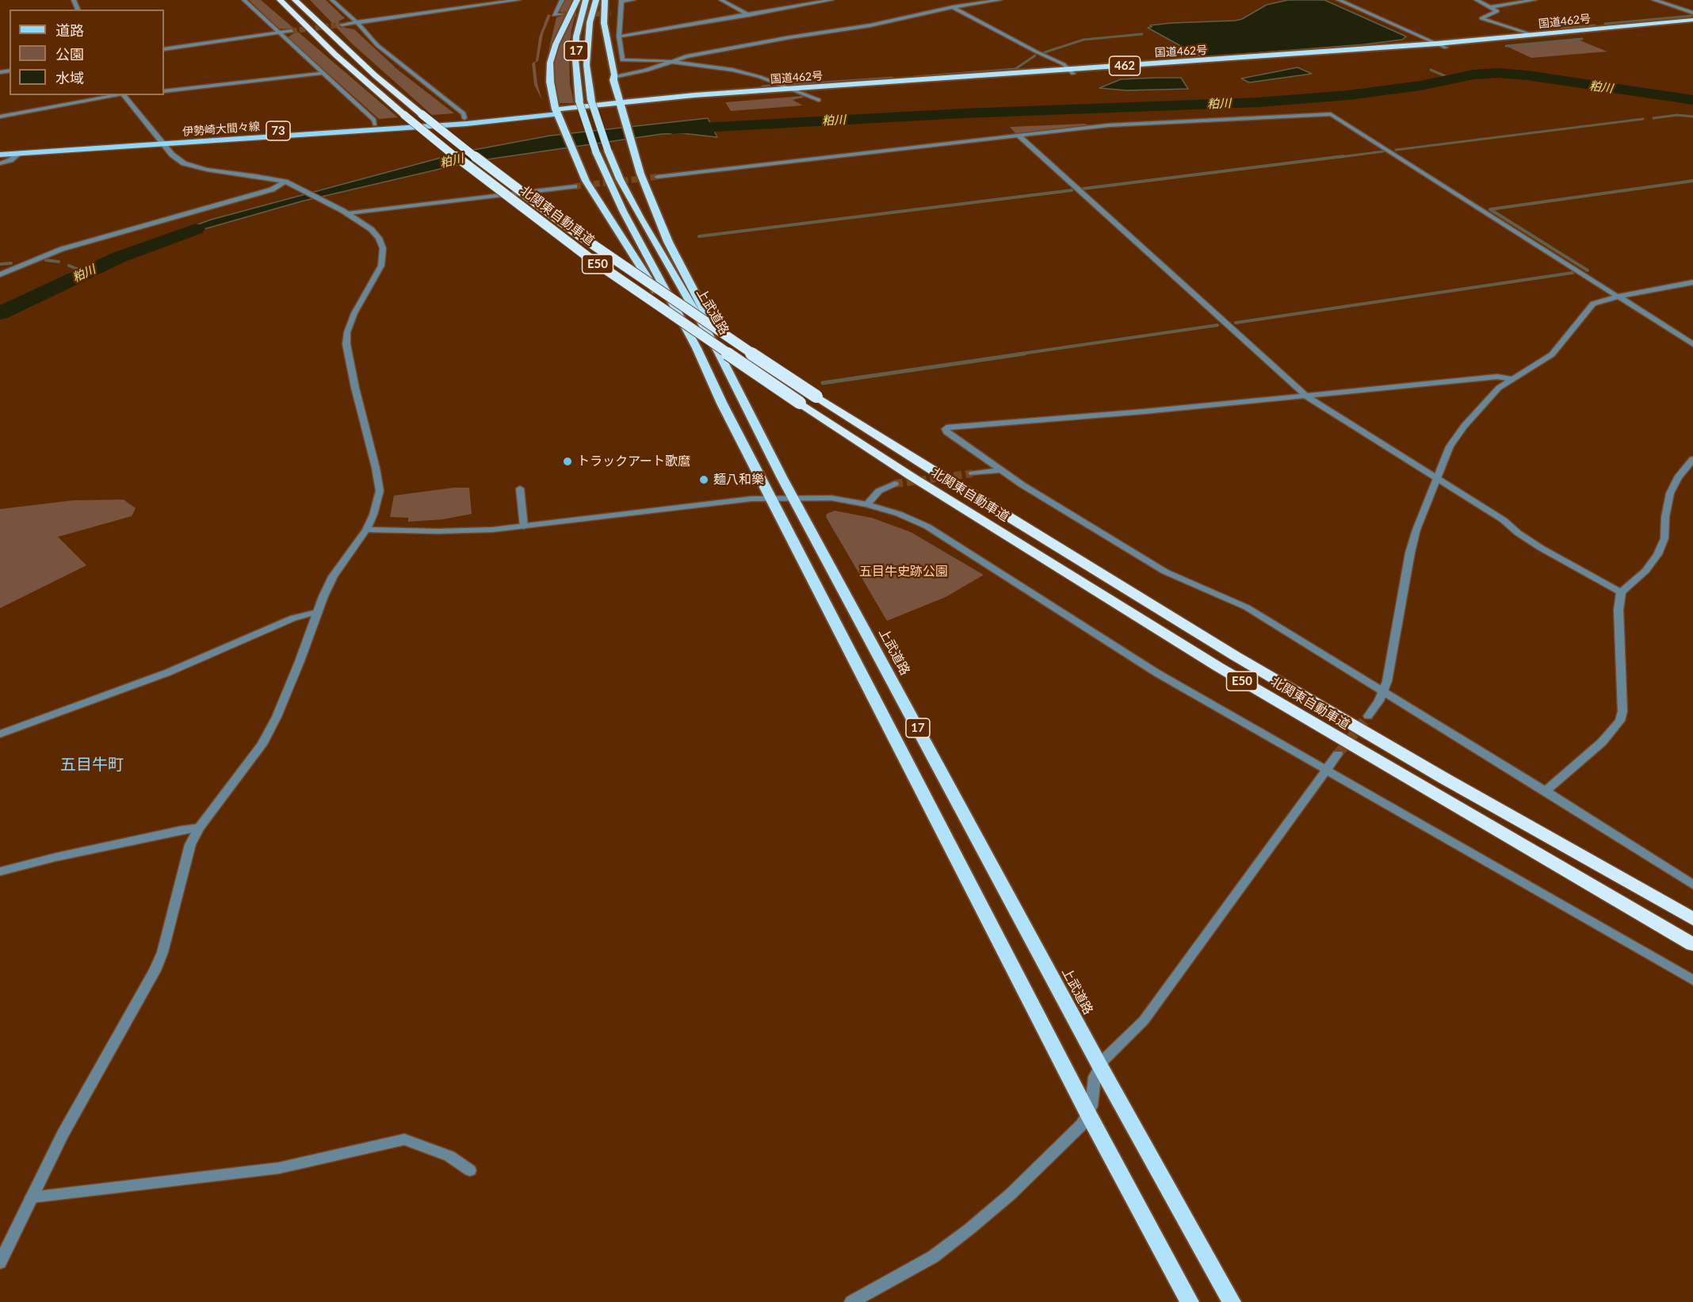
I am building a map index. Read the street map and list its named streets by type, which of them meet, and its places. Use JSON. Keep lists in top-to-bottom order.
{
  "streets": {
    "highway": [
      "国道462号",
      "17",
      "462",
      "北関東自動車道",
      "E50",
      "上武道路"
    ],
    "main road": ["伊勢崎大間々線", "73"]
  },
  "crossings": [
    ["国道462号", "伊勢崎大間々線"]
  ],
  "districts": ["五目牛町"],
  "water": ["粕川"],
  "parks": ["五目牛史跡公園"],
  "places": ["トラックアート歌麿", "麺八和樂"],
  "legend": ["道路", "公園", "水域"]
}
